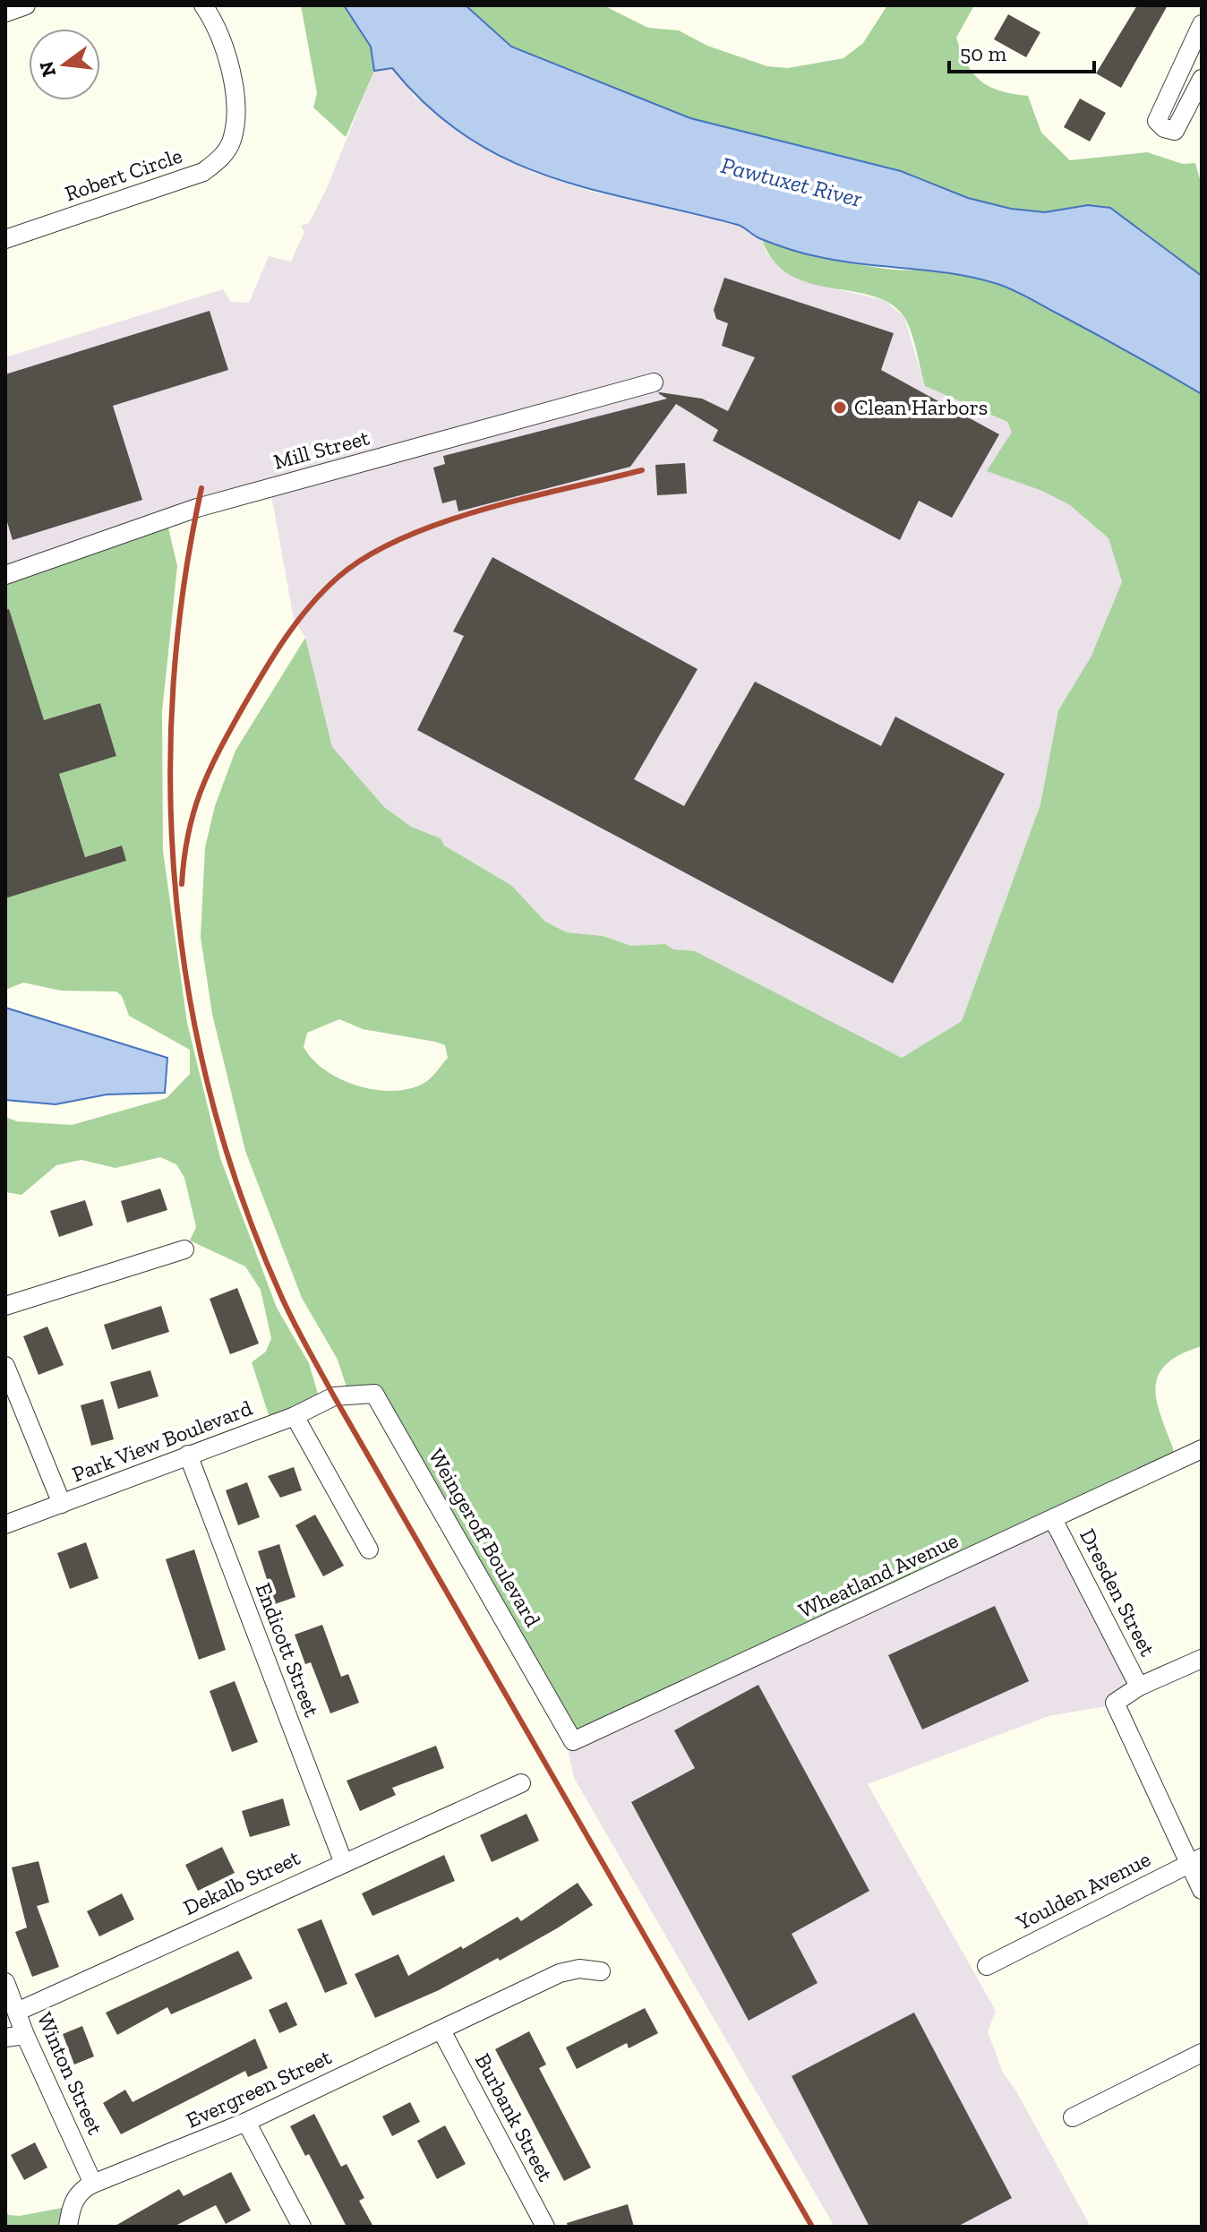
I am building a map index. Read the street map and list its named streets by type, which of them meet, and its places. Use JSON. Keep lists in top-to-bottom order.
{
  "streets": {
    "street": [
      "Robert Circle",
      "Mill Street",
      "Park View Boulevard",
      "Weingeroff Boulevard",
      "Wheatland Avenue",
      "Dresden Street",
      "Endicott Street",
      "Dekalb Street",
      "Youlden Avenue",
      "Winton Street",
      "Evergreen Street",
      "Burbank Street"
    ]
  },
  "crossings": [
    ["Park View Boulevard", "Weingeroff Boulevard"],
    ["Park View Boulevard", "Endicott Street"],
    ["Weingeroff Boulevard", "Wheatland Avenue"],
    ["Wheatland Avenue", "Dresden Street"],
    ["Endicott Street", "Dekalb Street"],
    ["Dekalb Street", "Winton Street"],
    ["Winton Street", "Evergreen Street"],
    ["Evergreen Street", "Burbank Street"]
  ],
  "water": ["Pawtuxet River"],
  "places": ["Clean Harbors"],
  "scale_bar": "50 m",
  "north": "left"
}
